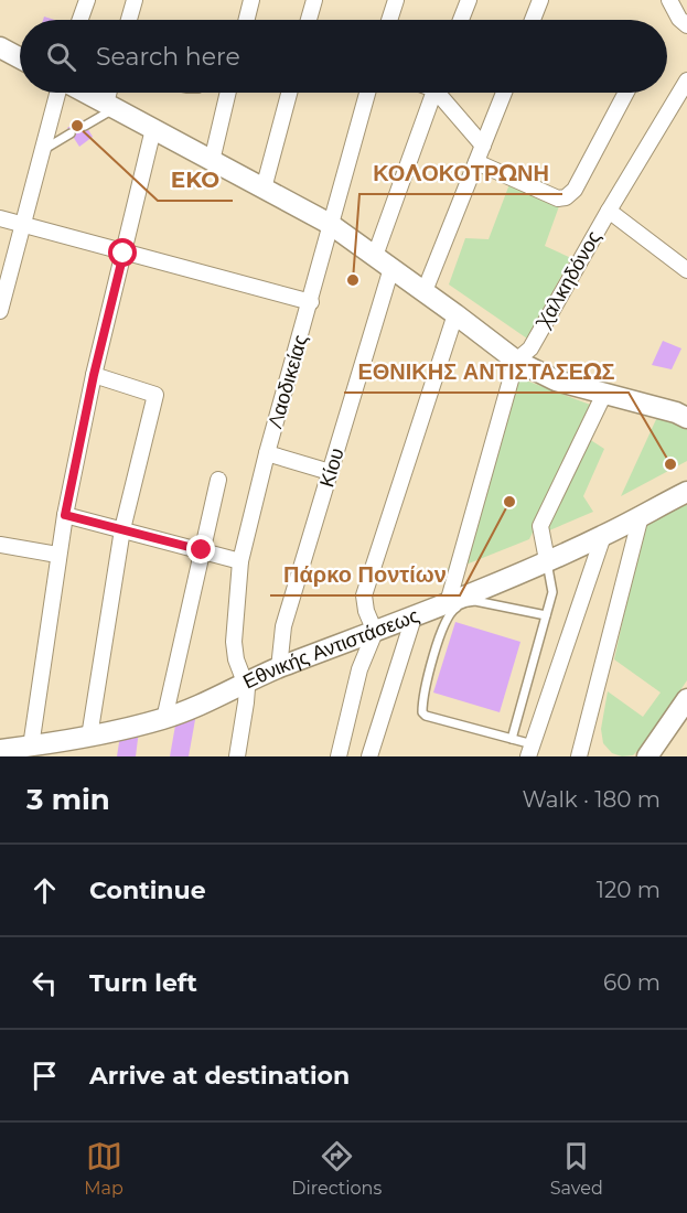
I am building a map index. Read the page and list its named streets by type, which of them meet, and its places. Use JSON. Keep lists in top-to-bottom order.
{
  "streets": {
    "street": [
      "Χαλκηδόνος",
      "Λαοδικείας",
      "Κίου",
      "Εθνικής Αντιστάσεως"
    ]
  },
  "crossings": [
    ["Χαλκηδόνος", "Εθνικής Αντιστάσεως"],
    ["Λαοδικείας", "Εθνικής Αντιστάσεως"],
    ["Κίου", "Εθνικής Αντιστάσεως"]
  ],
  "places": [
    "EKO",
    "ΚΟΛΟΚΟΤΡΩΝΗ",
    "ΕΘΝΙΚΗΣ ΑΝΤΙΣΤΑΣΕΩΣ",
    "Πάρκο Ποντίων"
  ],
  "page": {
    "search": "Search here",
    "heading": ["3 min", "Walk · 180 m"],
    "list": [
      ["Continue", "120 m"],
      ["Turn left", "60 m"],
      "Arrive at destination"
    ],
    "nav": ["Map", "Directions", "Saved"]
  }
}
